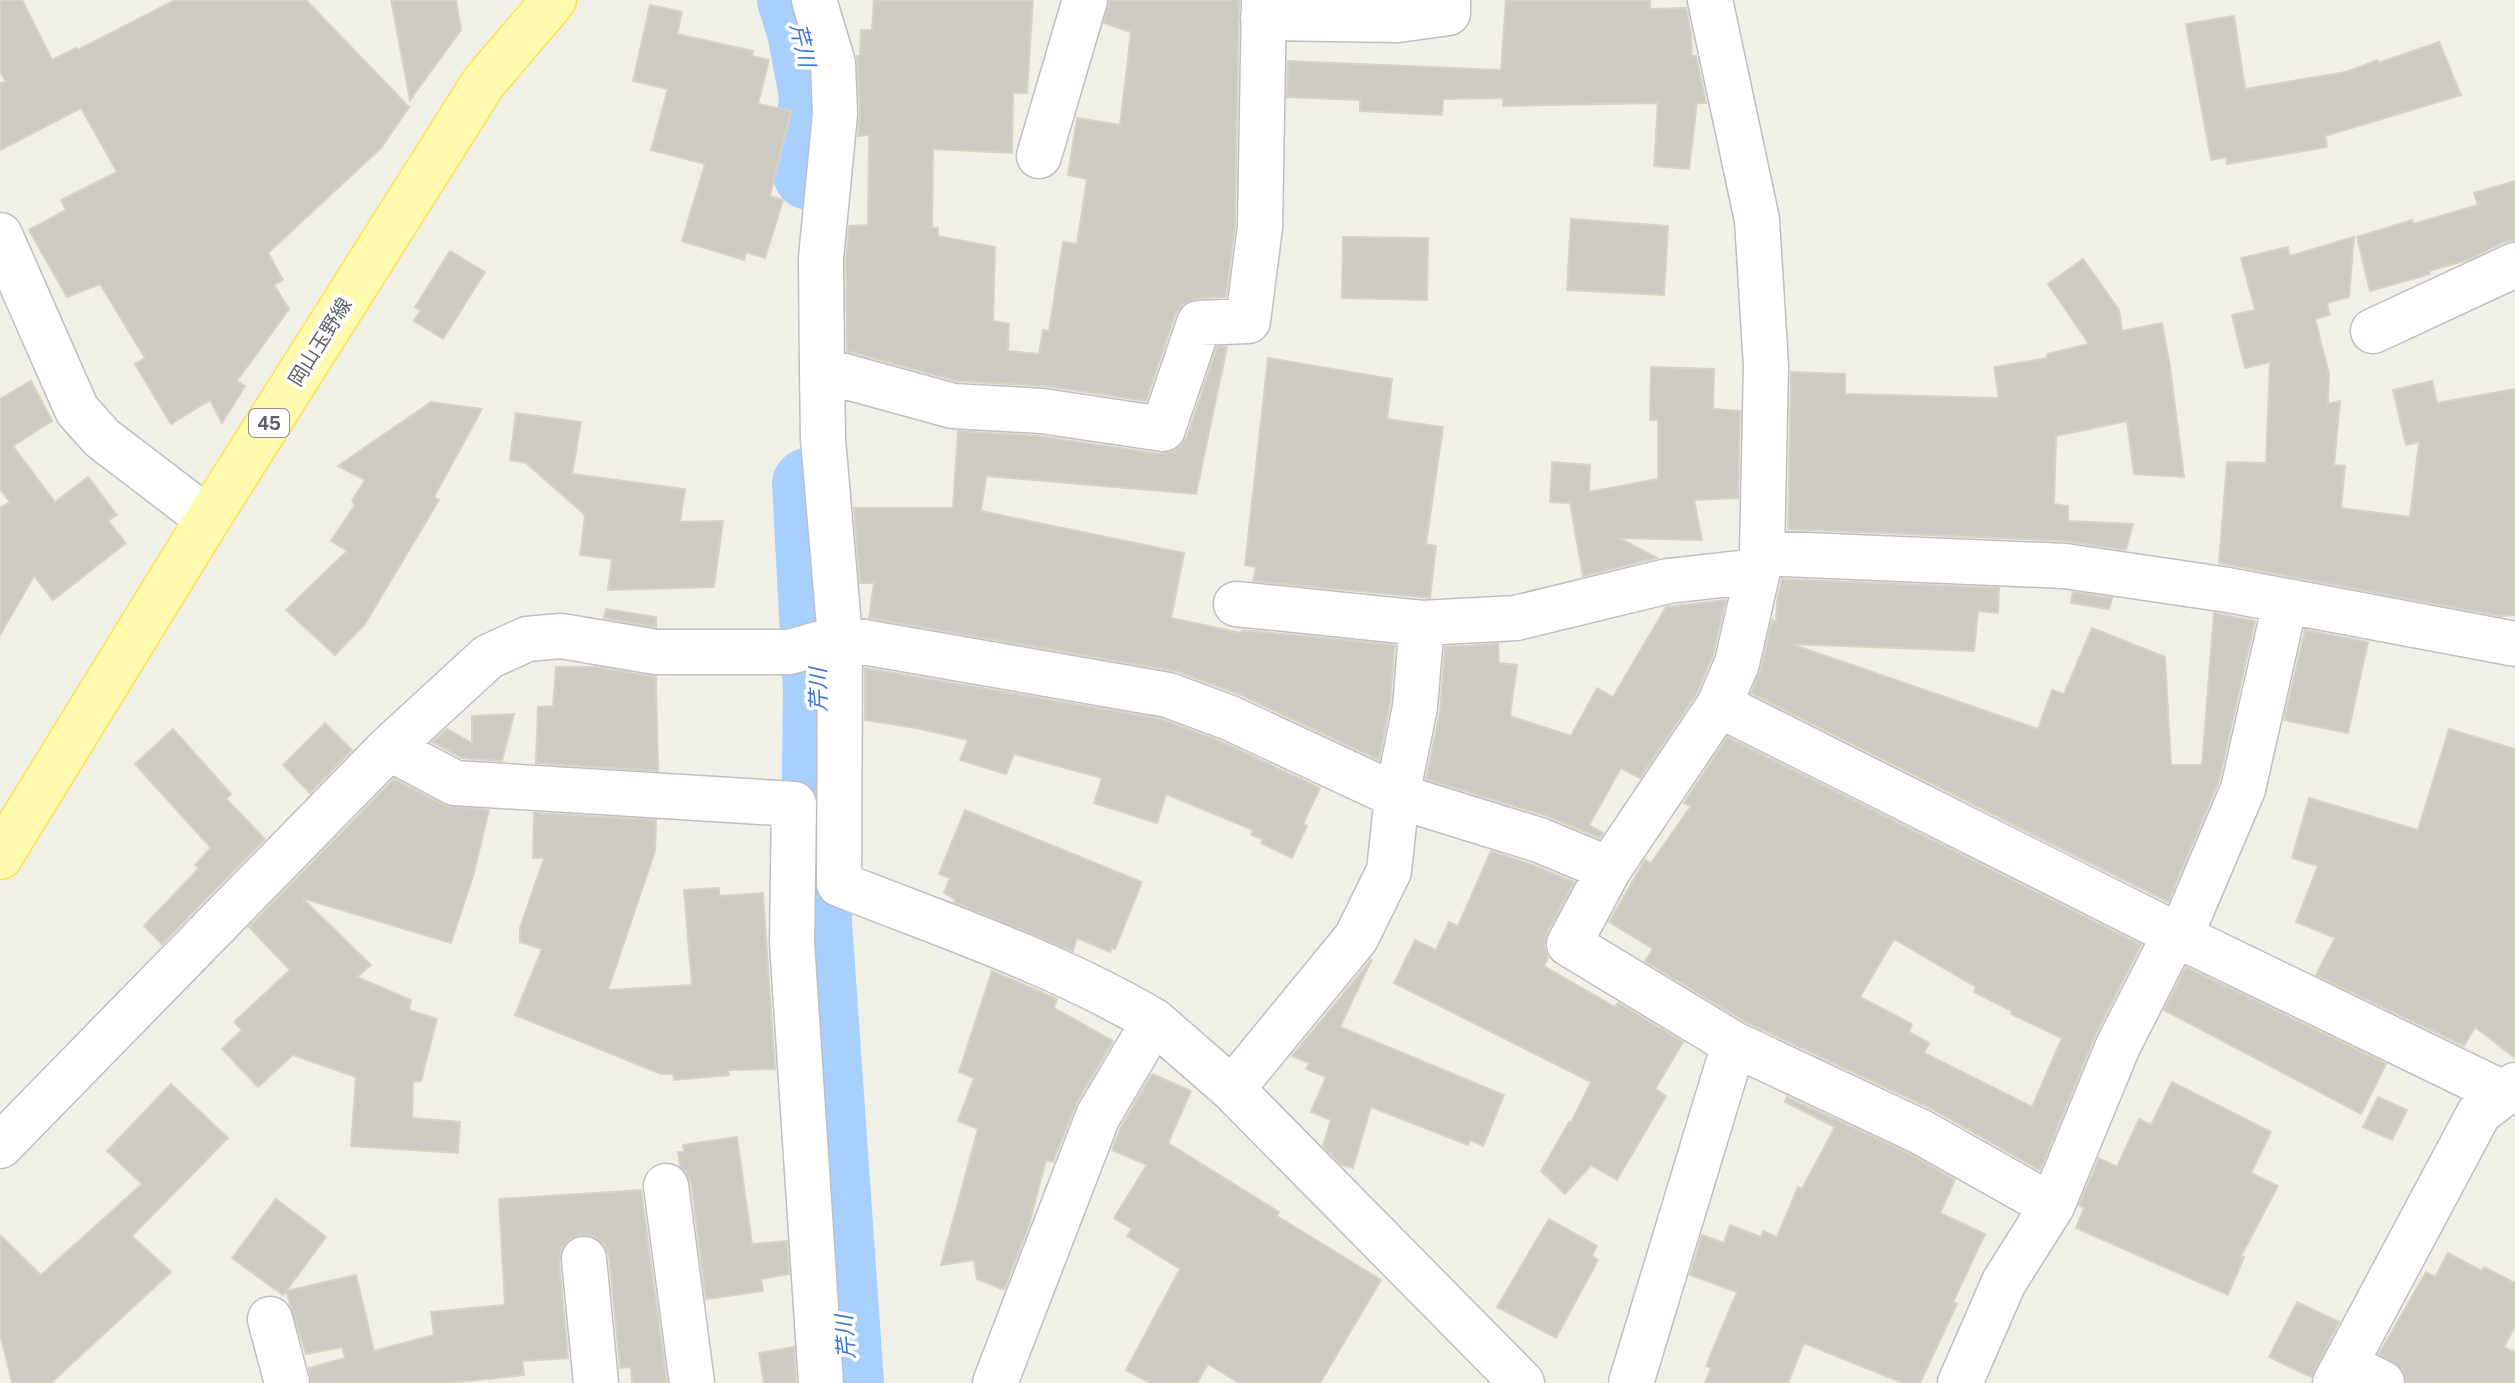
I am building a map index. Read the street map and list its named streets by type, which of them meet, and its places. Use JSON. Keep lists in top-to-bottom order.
{
  "streets": {
    "main road": ["岡山玉野線", "45"]
  },
  "water": ["芹川"]
}
